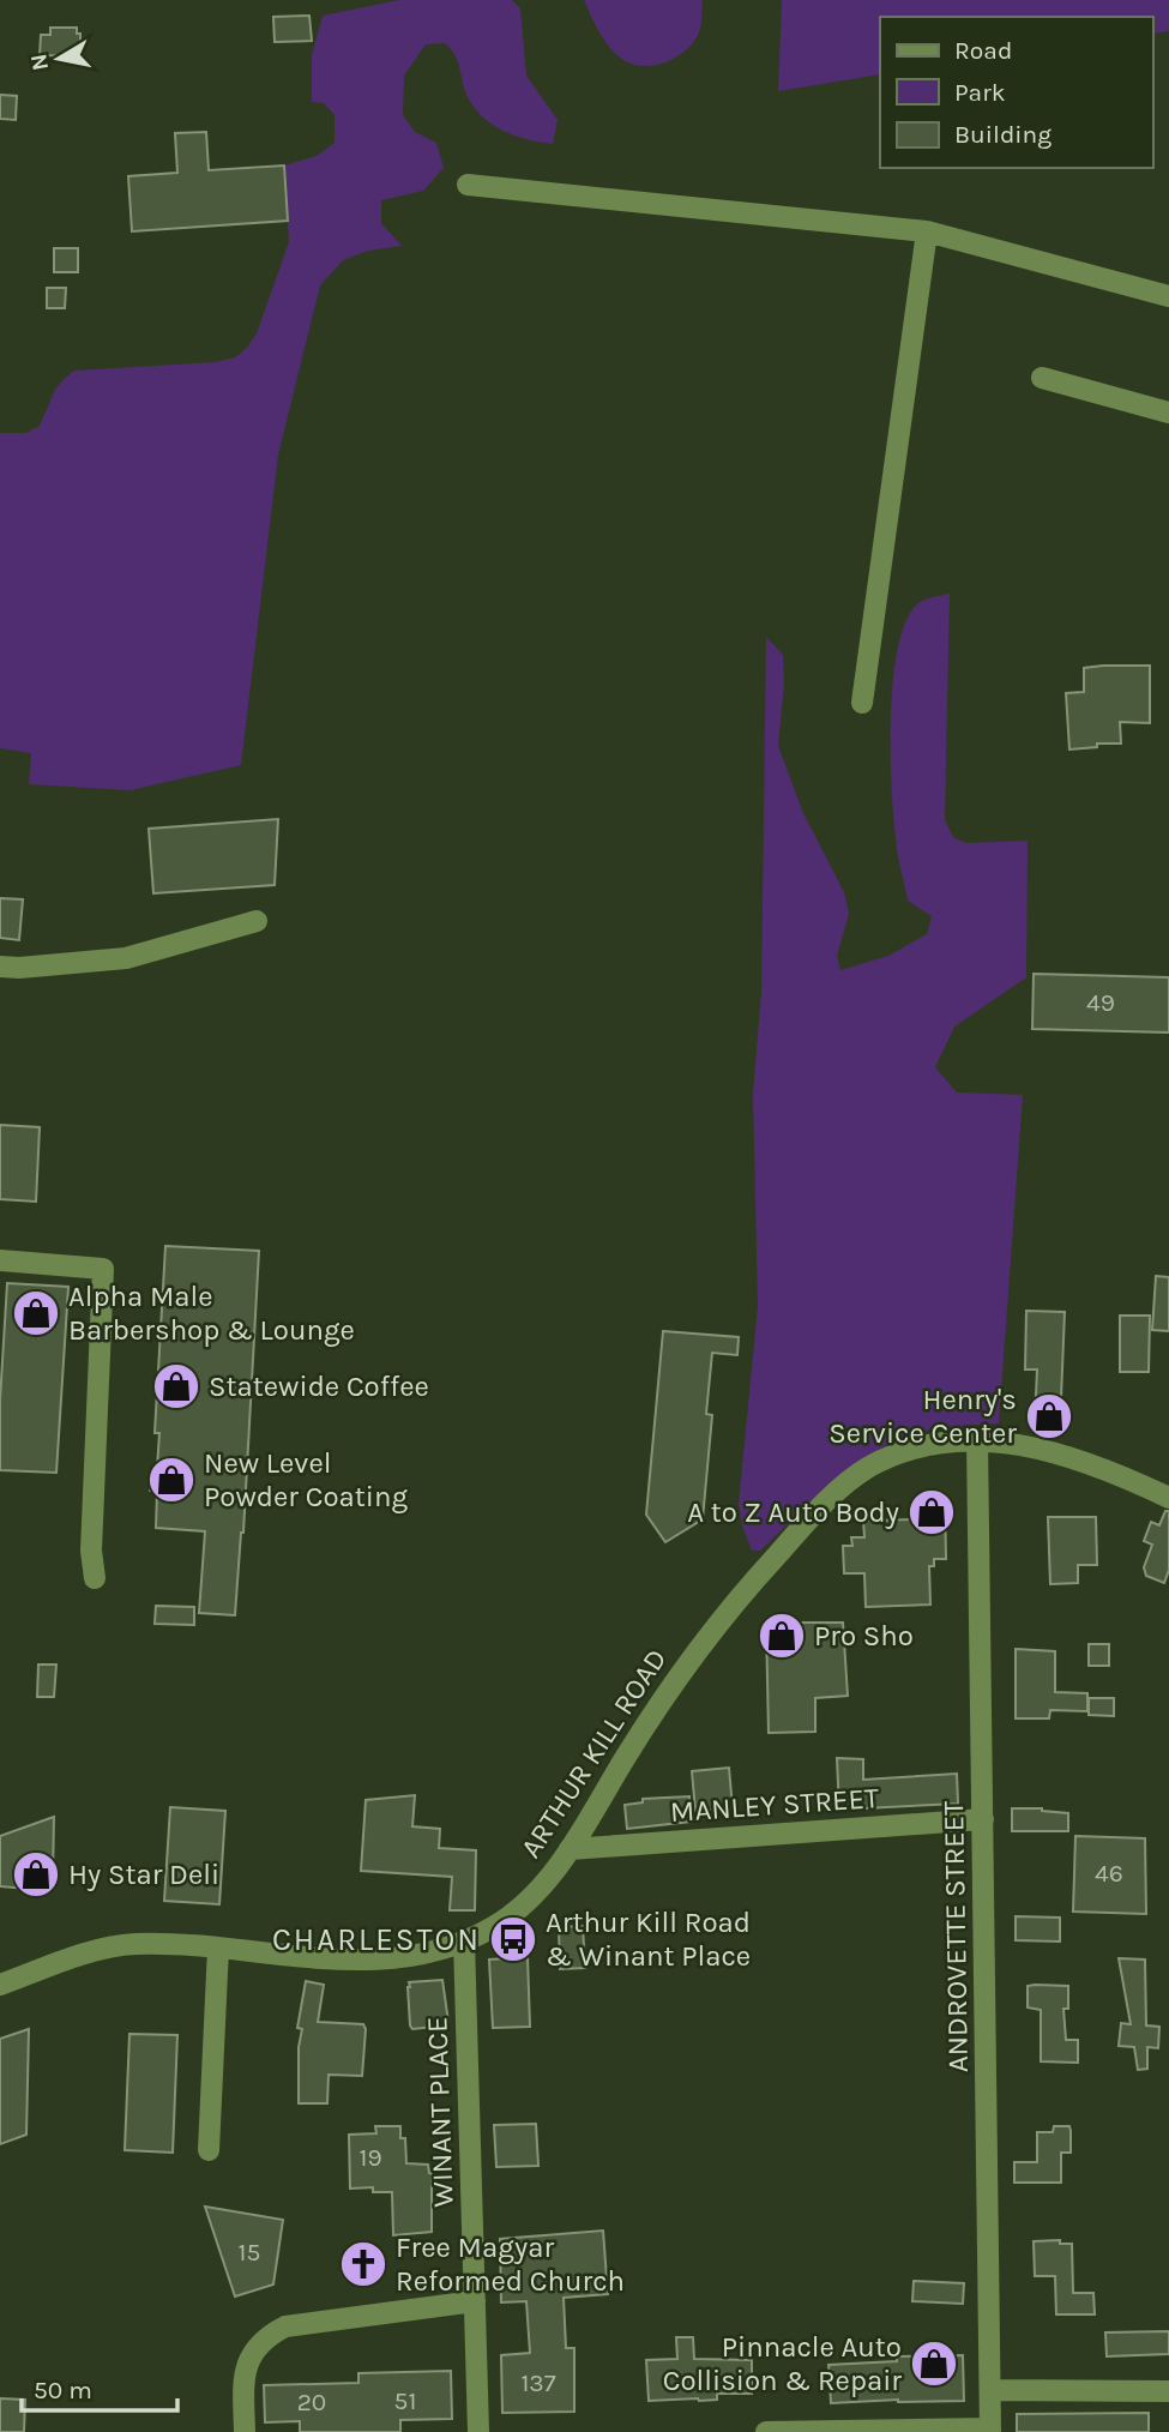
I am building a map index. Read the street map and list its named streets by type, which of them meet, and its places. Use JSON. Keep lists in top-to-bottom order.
{
  "streets": {
    "street": [
      "ARTHUR KILL ROAD",
      "MANLEY STREET",
      "ANDROVETTE STREET",
      "WINANT PLACE"
    ]
  },
  "crossings": [
    ["ARTHUR KILL ROAD", "MANLEY STREET"],
    ["ARTHUR KILL ROAD", "ANDROVETTE STREET"],
    ["ARTHUR KILL ROAD", "WINANT PLACE"],
    ["MANLEY STREET", "ANDROVETTE STREET"]
  ],
  "districts": ["CHARLESTON"],
  "places": {
    "shop": [
      "Alpha Male Barbershop & Lounge",
      "Statewide Coffee",
      "Henry's Service Center",
      "New Level Powder Coating",
      "A to Z Auto Body",
      "Pro Sho",
      "Hy Star Deli",
      "Pinnacle Auto Collision & Repair"
    ],
    "bus stop": ["Arthur Kill Road & Winant Place"],
    "church": ["Free Magyar Reformed Church"]
  },
  "house_numbers": [
    "49",
    "46",
    "19",
    "15",
    "137",
    "51",
    "20"
  ],
  "legend": ["Road", "Park", "Building"],
  "scale_bar": "50 m",
  "north": "left"
}
